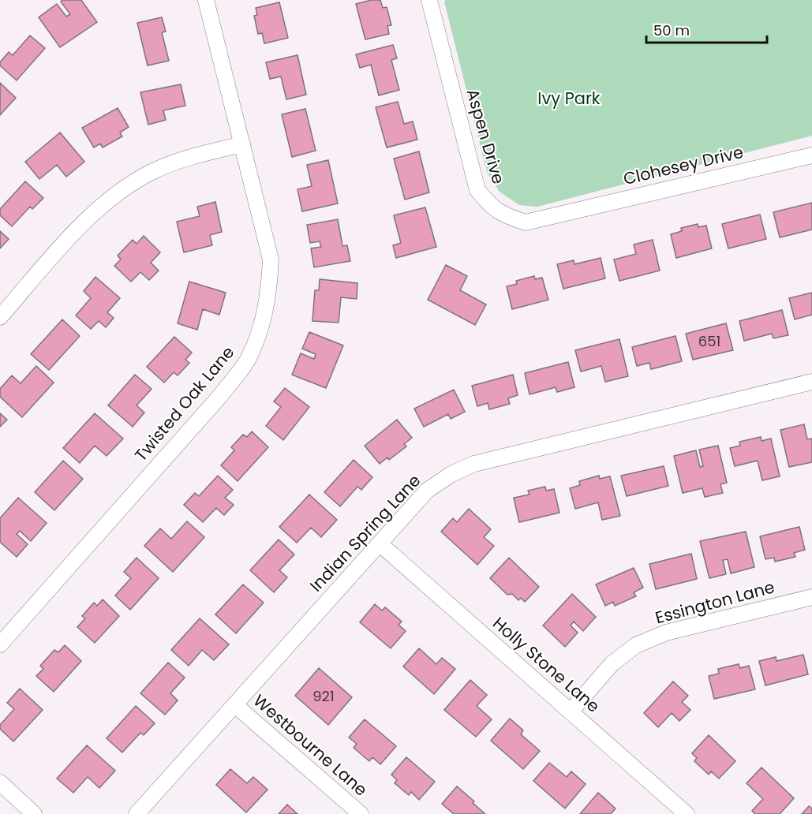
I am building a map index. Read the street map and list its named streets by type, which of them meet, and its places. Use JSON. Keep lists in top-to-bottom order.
{
  "streets": {
    "street": [
      "Aspen Drive",
      "Clohesey Drive",
      "Twisted Oak Lane",
      "Indian Spring Lane",
      "Essington Lane",
      "Holly Stone Lane",
      "Westbourne Lane"
    ]
  },
  "crossings": [
    ["Aspen Drive", "Clohesey Drive"],
    ["Indian Spring Lane", "Holly Stone Lane"],
    ["Indian Spring Lane", "Westbourne Lane"],
    ["Essington Lane", "Holly Stone Lane"]
  ],
  "parks": ["Ivy Park"],
  "house_numbers": ["651", "921"],
  "scale_bar": "50 m"
}
